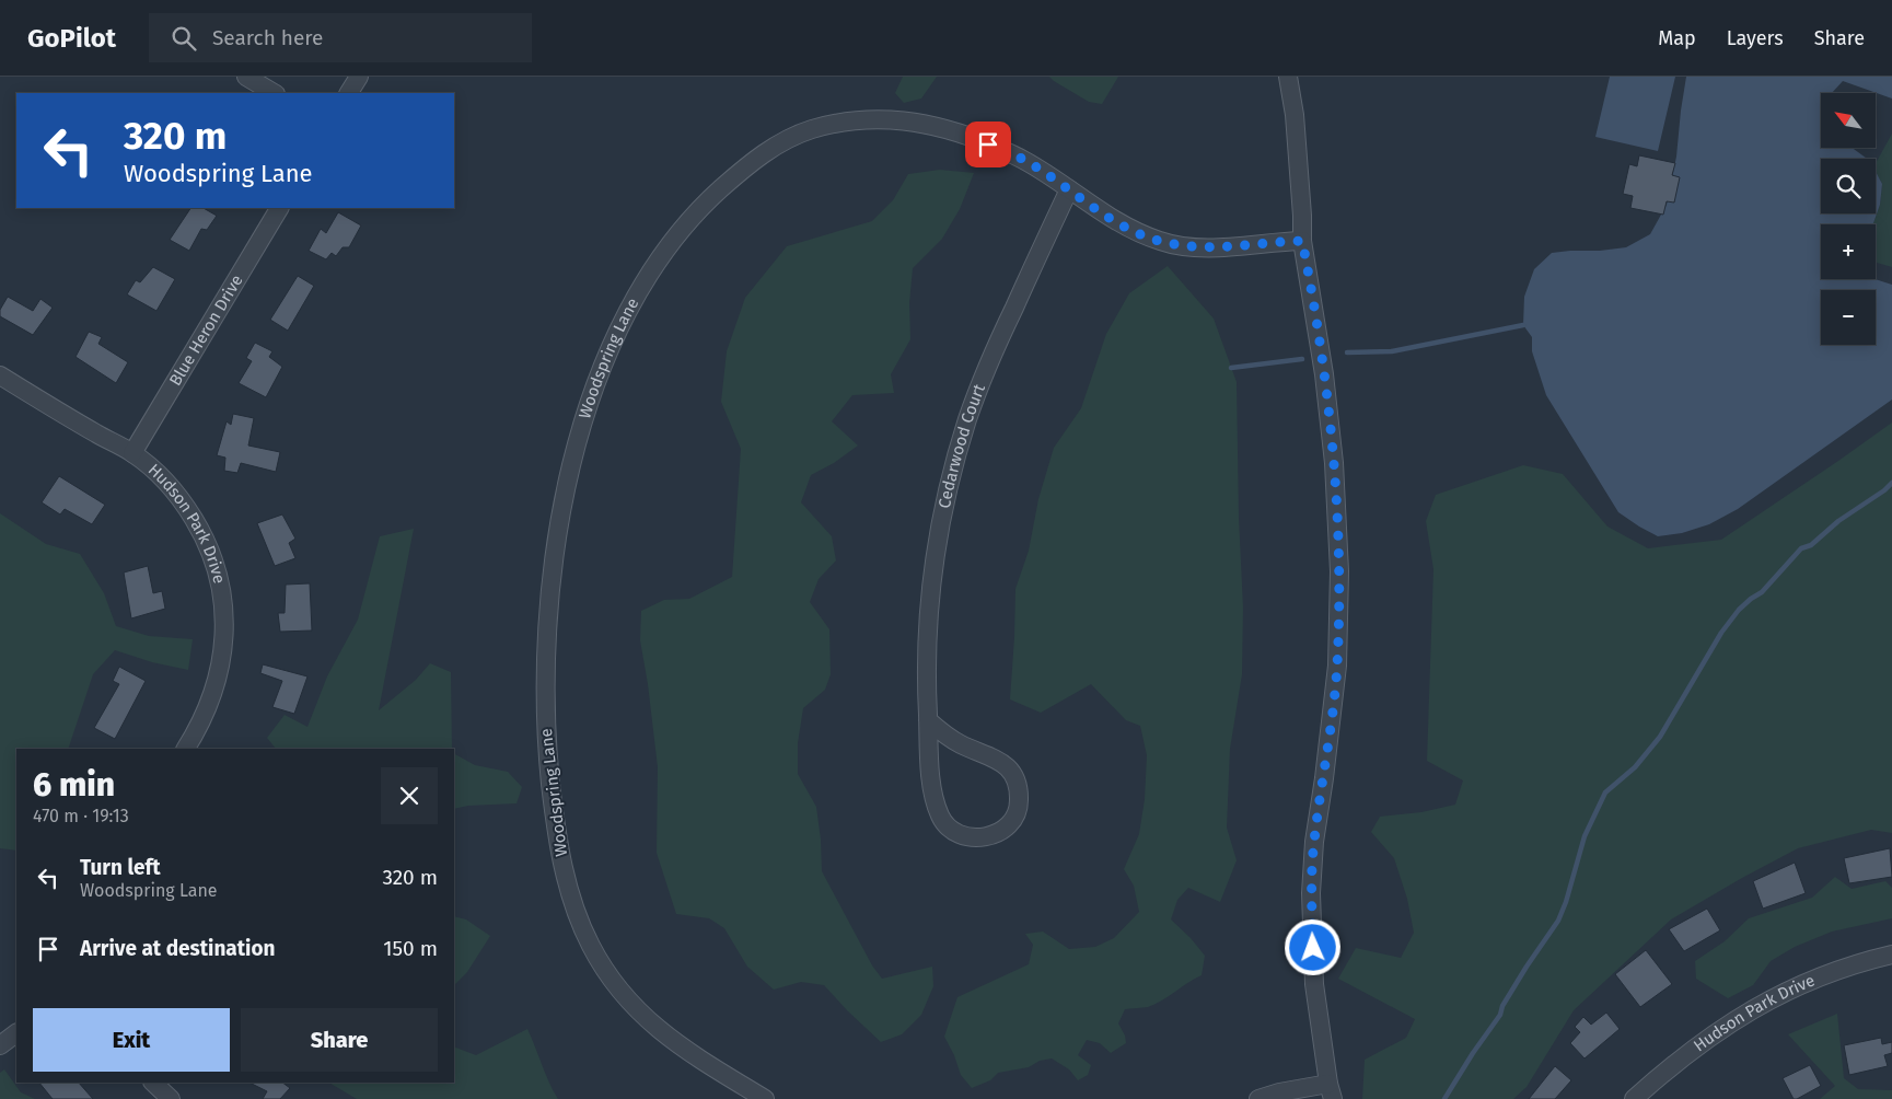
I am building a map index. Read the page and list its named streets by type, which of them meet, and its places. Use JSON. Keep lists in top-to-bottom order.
{
  "streets": {
    "street": [
      "Blue Heron Drive",
      "Woodspring Lane",
      "Cedarwood Court",
      "Hudson Park Drive"
    ]
  },
  "crossings": [
    ["Blue Heron Drive", "Hudson Park Drive"],
    ["Woodspring Lane", "Cedarwood Court"]
  ],
  "north": "top left",
  "page": {
    "header": "GoPilot",
    "search": "Search here",
    "nav": ["Map", "Layers", "Share"],
    "map_buttons": ["+", "−"],
    "turn": ["320 m", "Woodspring Lane"],
    "heading": ["6 min", "470 m · 19:13"],
    "list": [
      {
        "name": "Turn left",
        "note": "Woodspring Lane",
        "value": "320 m"
      },
      {
        "name": "Arrive at destination",
        "value": "150 m"
      }
    ],
    "buttons": ["Exit", "Share"]
  }
}
